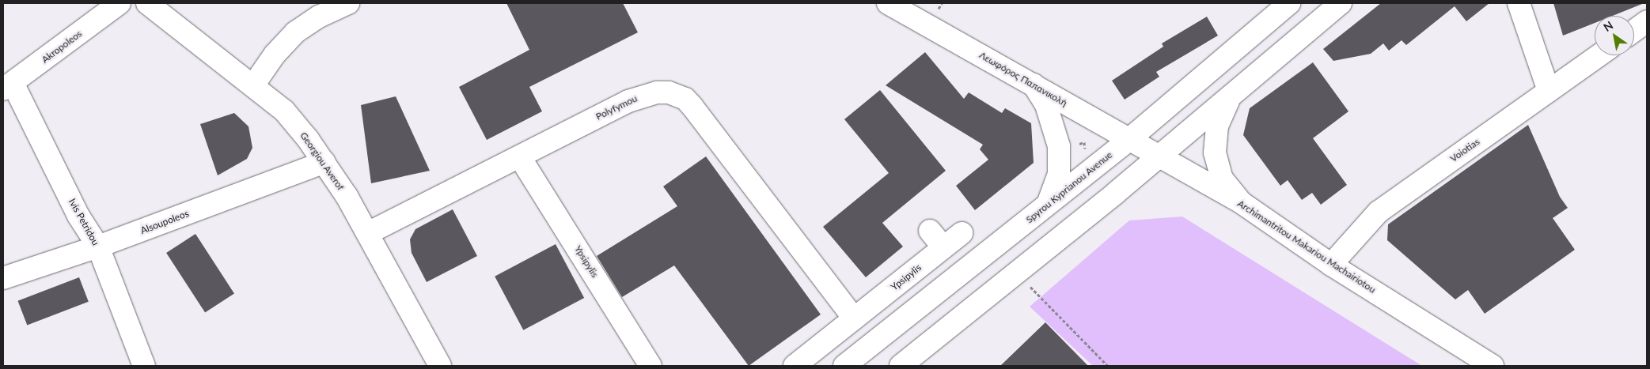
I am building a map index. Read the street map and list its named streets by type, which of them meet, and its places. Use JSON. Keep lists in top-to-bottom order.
{
  "streets": {
    "street": [
      "Akropoleos",
      "Λεωφόρος Παπανικολή",
      "Polyfymou",
      "Voiotias",
      "Georgiou Averof",
      "Spyrou Kyprianou Avenue",
      "Ivis Petridou",
      "Alsoupoleos",
      "Archimantritou Makariou Machairiotou",
      "Ypsipylis"
    ]
  },
  "crossings": [
    ["Akropoleos", "Ivis Petridou"],
    ["Λεωφόρος Παπανικολή", "Spyrou Kyprianou Avenue"],
    ["Λεωφόρος Παπανικολή", "Archimantritou Makariou Machairiotou"],
    ["Polyfymou", "Georgiou Averof"],
    ["Polyfymou", "Ypsipylis"],
    ["Voiotias", "Archimantritou Makariou Machairiotou"],
    ["Georgiou Averof", "Alsoupoleos"],
    ["Ivis Petridou", "Alsoupoleos"]
  ],
  "north": "top left"
}
